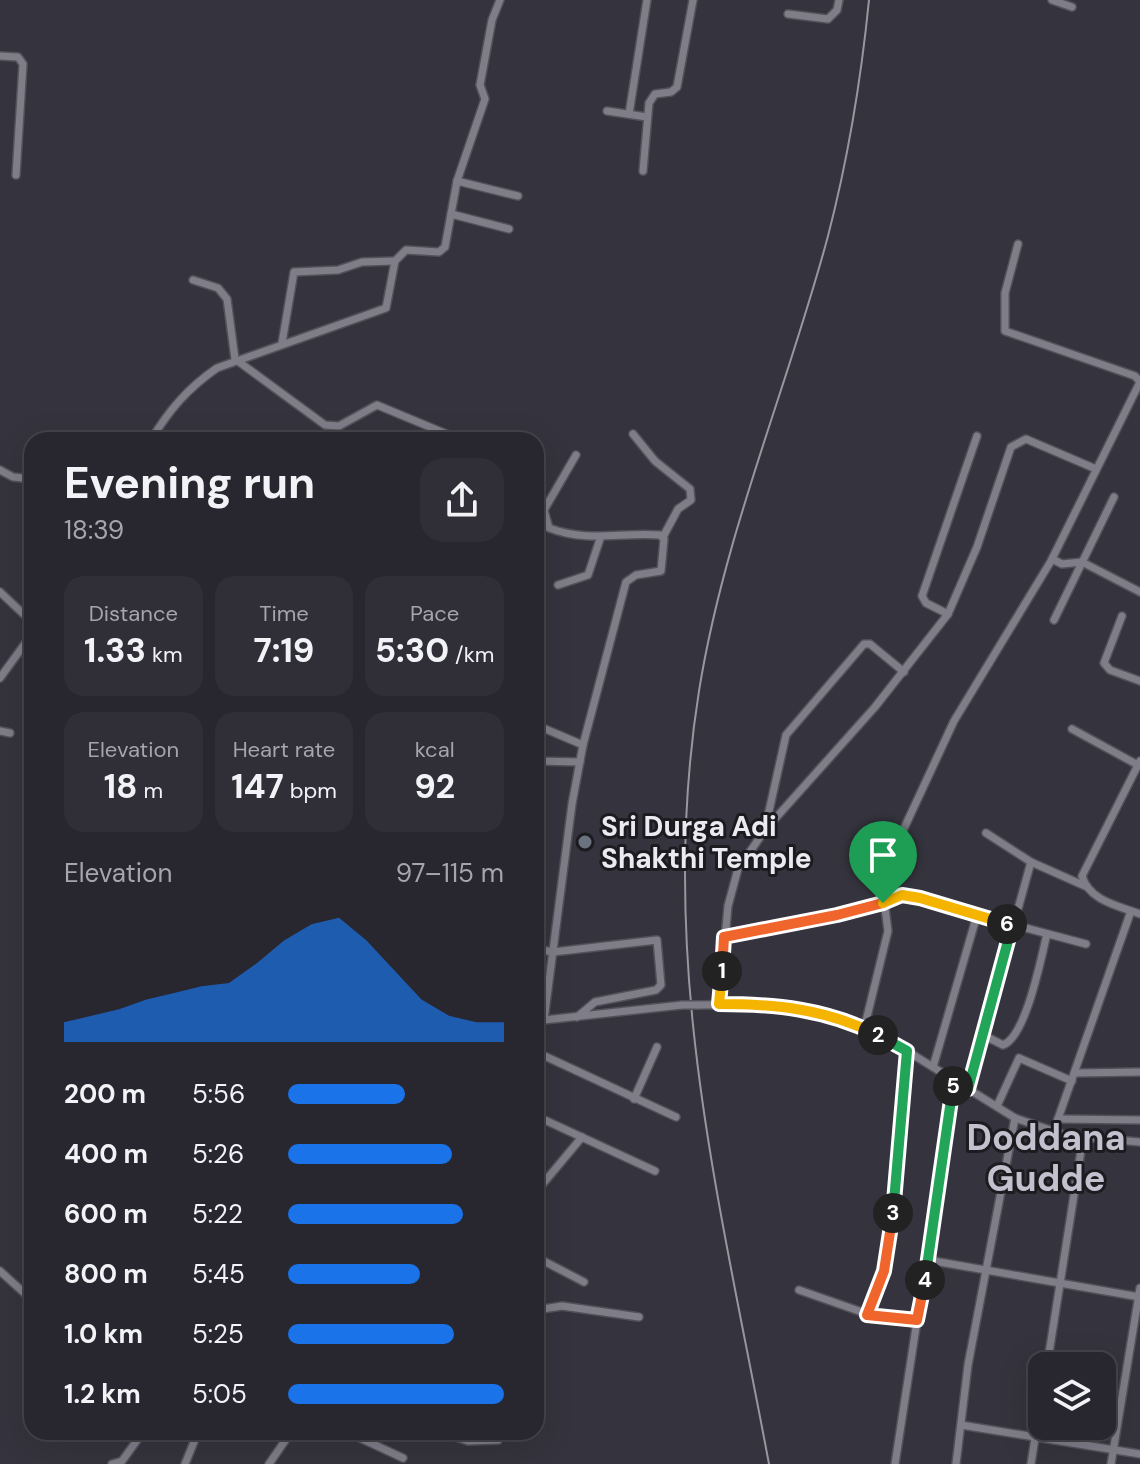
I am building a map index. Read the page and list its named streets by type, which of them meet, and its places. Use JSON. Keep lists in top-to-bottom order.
{
  "districts": ["Doddana Gudde"],
  "places": ["Sri Durga Adi Shakthi Temple"],
  "page": {
    "heading": ["Evening run", "18:39"],
    "stats": [
      ["Distance", "1.33 km"],
      ["Time", "7:19"],
      ["Pace", "5:30 /km"],
      ["Elevation", "18 m"],
      ["Heart rate", "147 bpm"],
      ["kcal", "92"]
    ],
    "chart": ["Elevation", "97–115 m"],
    "pins": [
      "6",
      "1",
      "2",
      "5",
      "3",
      "4"
    ],
    "list": [
      {
        "name": "200 m",
        "note": "5:56"
      },
      {
        "name": "400 m",
        "note": "5:26"
      },
      {
        "name": "600 m",
        "note": "5:22"
      },
      {
        "name": "800 m",
        "note": "5:45"
      },
      {
        "name": "1.0 km",
        "note": "5:25"
      },
      {
        "name": "1.2 km",
        "note": "5:05"
      }
    ]
  }
}
